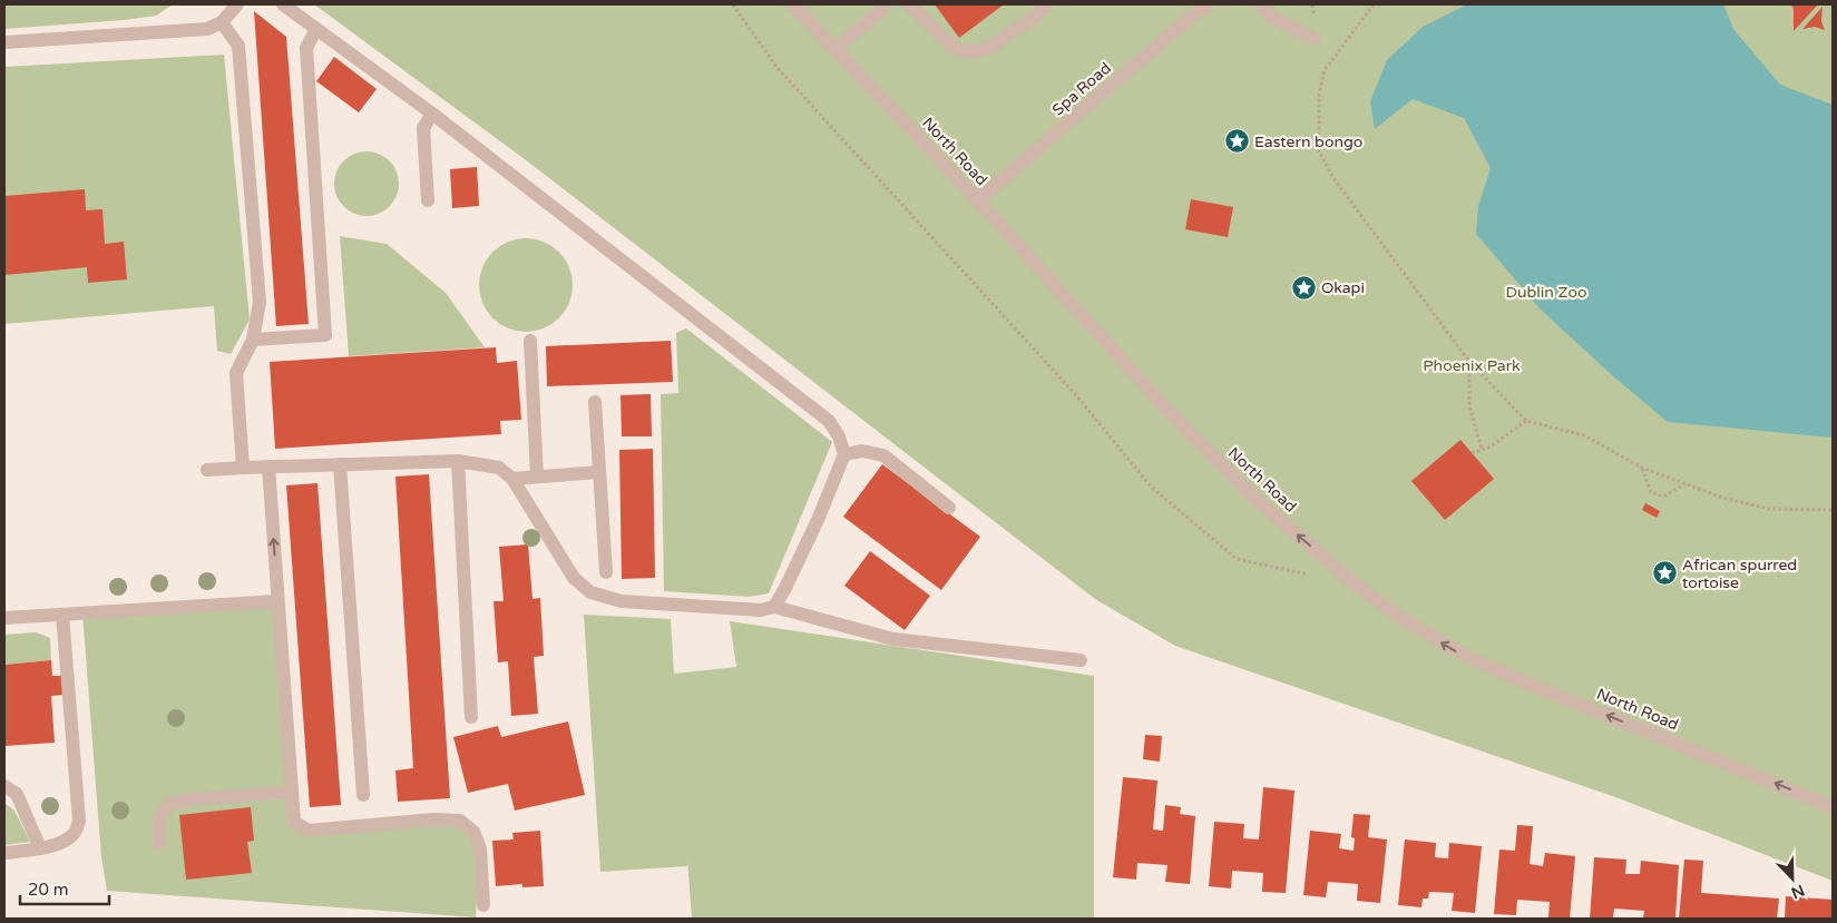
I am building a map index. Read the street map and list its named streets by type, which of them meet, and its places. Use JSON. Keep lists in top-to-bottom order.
{
  "streets": {
    "street": ["Spa Road", "North Road"]
  },
  "crossings": [
    ["Spa Road", "North Road"]
  ],
  "one_way": ["North Road"],
  "parks": ["Dublin Zoo", "Phoenix Park"],
  "places": {
    "place": ["Eastern bongo", "Okapi", "African spurred tortoise"]
  },
  "scale_bar": "20 m",
  "north": "bottom right"
}
